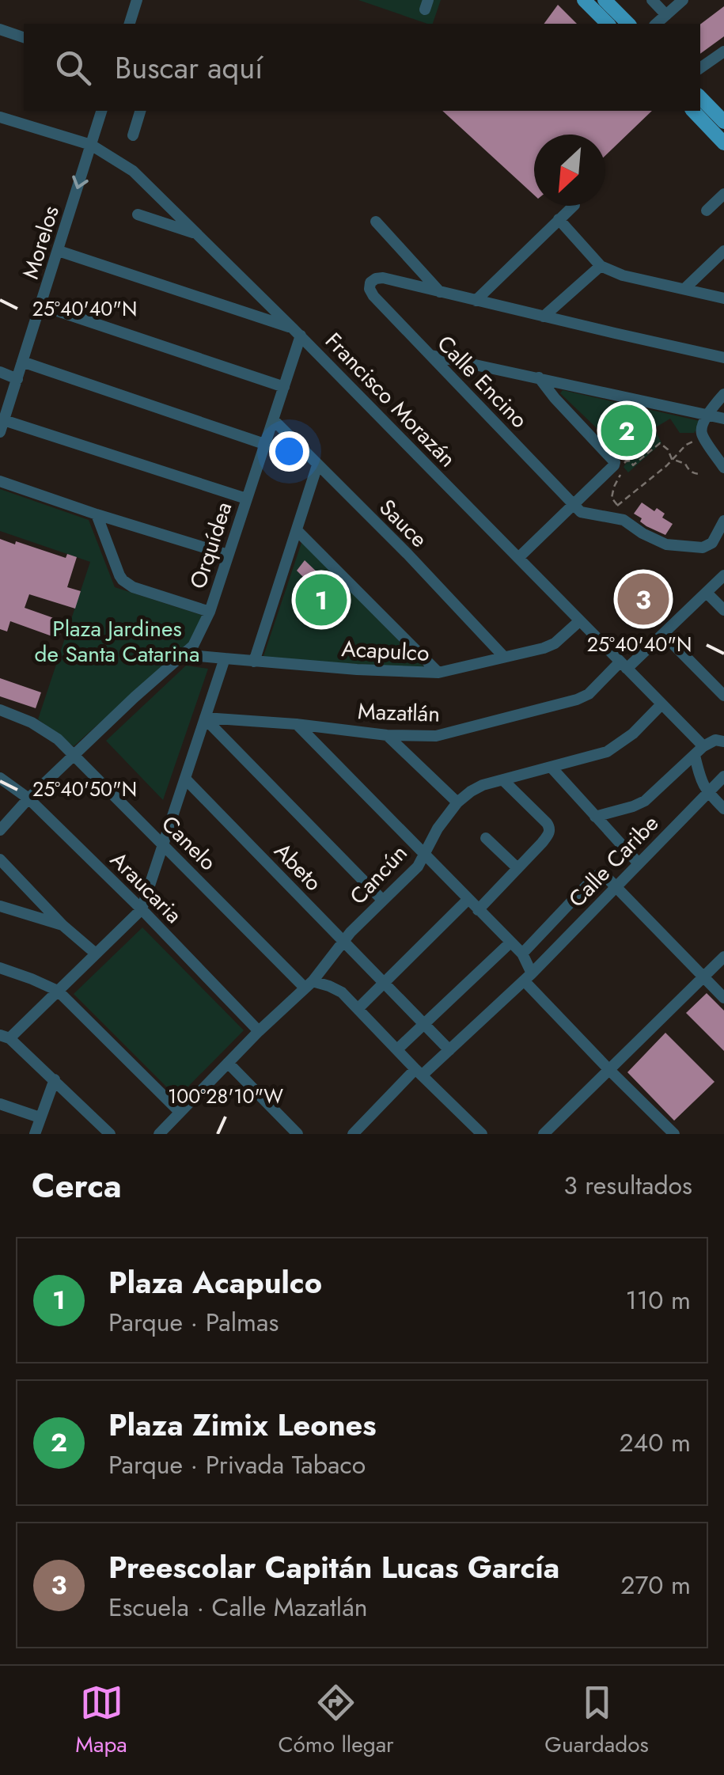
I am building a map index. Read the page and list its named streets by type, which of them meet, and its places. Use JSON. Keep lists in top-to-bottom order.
{
  "streets": {
    "street": [
      "Morelos",
      "Calle Encino",
      "Francisco Morazán",
      "Sauce",
      "Orquídea",
      "Acapulco",
      "Mazatlán",
      "Canelo",
      "Calle Caribe",
      "Abeto",
      "Cancún",
      "Araucaria"
    ]
  },
  "crossings": [
    ["Morelos", "Francisco Morazán"],
    ["Francisco Morazán", "Orquídea"],
    ["Francisco Morazán", "Acapulco"],
    ["Francisco Morazán", "Mazatlán"],
    ["Francisco Morazán", "Cancún"],
    ["Sauce", "Orquídea"],
    ["Sauce", "Acapulco"],
    ["Orquídea", "Acapulco"],
    ["Orquídea", "Canelo"],
    ["Orquídea", "Araucaria"],
    ["Canelo", "Calle Caribe"],
    ["Canelo", "Cancún"],
    ["Calle Caribe", "Abeto"],
    ["Abeto", "Cancún"],
    ["Cancún", "Araucaria"]
  ],
  "parks": ["Plaza Jardines de Santa Catarina"],
  "north": "bottom left",
  "page": {
    "search": "Buscar aquí",
    "pins": ["2", "3", "1"],
    "heading": ["Cerca", "3 resultados"],
    "list": [
      {
        "mark": "1",
        "name": "Plaza Acapulco",
        "note": "Parque · Palmas",
        "value": "110 m"
      },
      {
        "mark": "2",
        "name": "Plaza Zimix Leones",
        "note": "Parque · Privada Tabaco",
        "value": "240 m"
      },
      {
        "mark": "3",
        "name": "Preescolar Capitán Lucas García",
        "note": "Escuela · Calle Mazatlán",
        "value": "270 m"
      }
    ],
    "nav": ["Mapa", "Cómo llegar", "Guardados"]
  },
  "coordinates": ["25°40'40\"N", "25°40'50\"N", "100°28'10\"W"]
}
